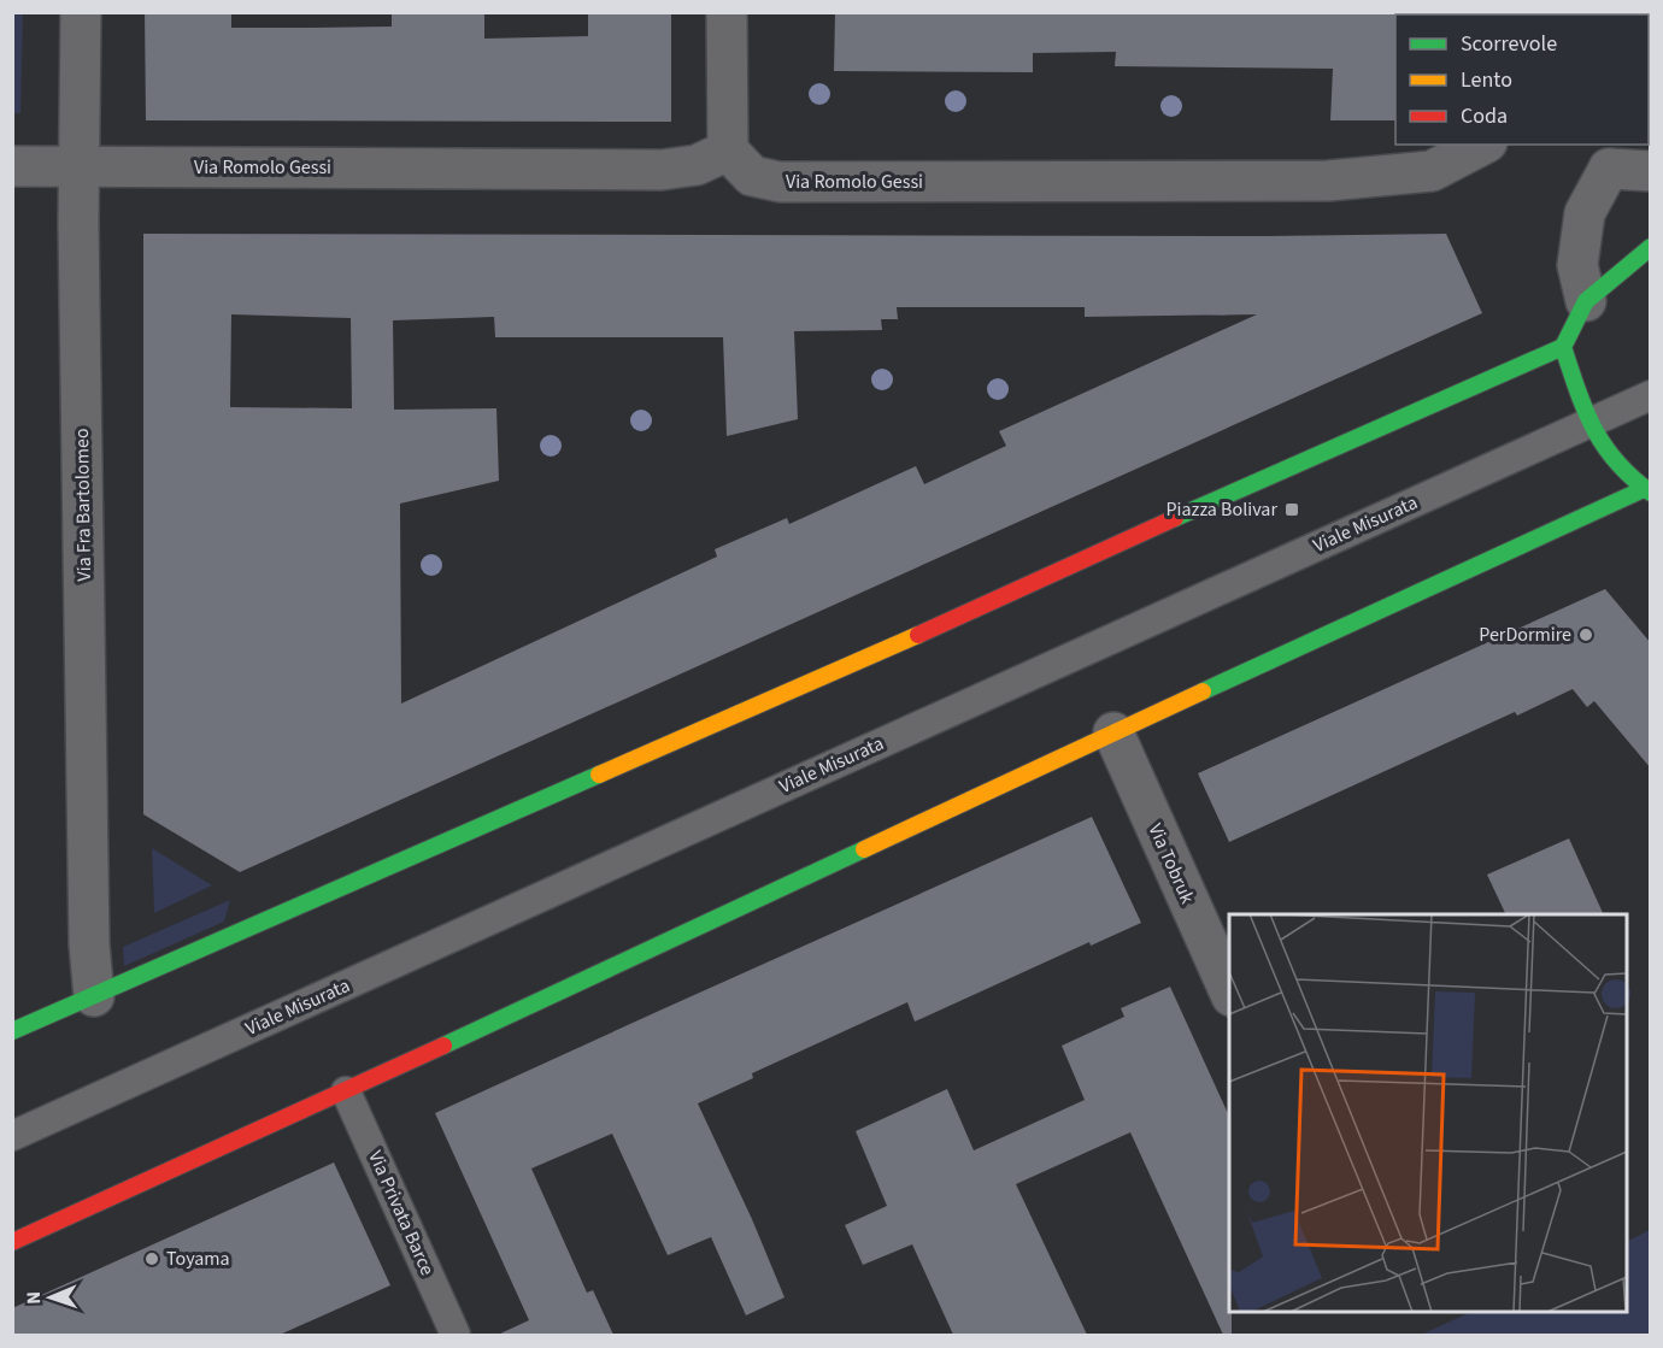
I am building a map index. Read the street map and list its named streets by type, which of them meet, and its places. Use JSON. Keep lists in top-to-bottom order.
{
  "streets": {
    "street": ["Via Romolo Gessi", "Via Fra Bartolomeo", "Via Tobruk"],
    "lane": ["Viale Misurata", "Via Privata Barce"]
  },
  "crossings": [
    ["Via Romolo Gessi", "Via Fra Bartolomeo"]
  ],
  "places": {
    "transit": ["Piazza Bolivar"],
    "other": ["PerDormire", "Toyama"]
  },
  "legend": ["Scorrevole", "Lento", "Coda"],
  "north": "left"
}
